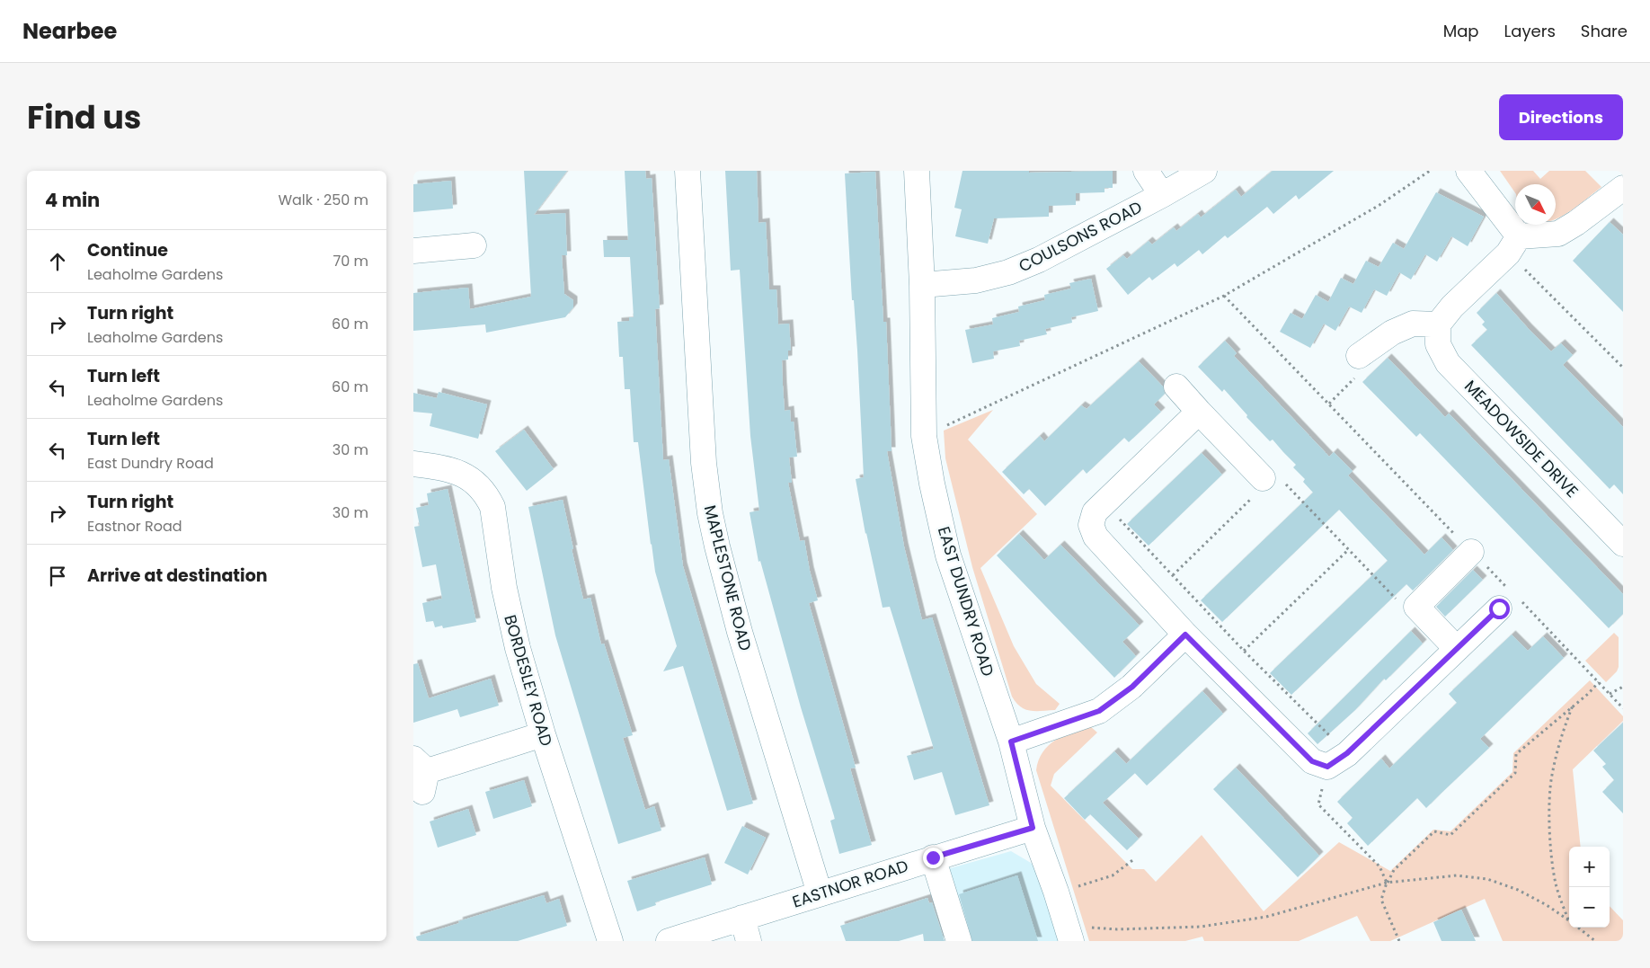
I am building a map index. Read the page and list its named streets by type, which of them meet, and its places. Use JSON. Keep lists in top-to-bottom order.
{
  "streets": {
    "street": [
      "COULSONS ROAD",
      "MEADOWSIDE DRIVE",
      "MAPLESTONE ROAD",
      "EAST DUNDRY ROAD",
      "BORDESLEY ROAD",
      "EASTNOR ROAD"
    ]
  },
  "crossings": [
    ["COULSONS ROAD", "EAST DUNDRY ROAD"],
    ["MAPLESTONE ROAD", "EASTNOR ROAD"],
    ["EAST DUNDRY ROAD", "EASTNOR ROAD"]
  ],
  "north": "bottom right",
  "page": {
    "header": "Nearbee",
    "nav": ["Map", "Layers", "Share"],
    "title": "Find us",
    "buttons": "Directions",
    "heading": ["4 min", "Walk · 250 m"],
    "list": [
      ["Continue", "Leaholme Gardens", "70 m"],
      ["Turn right", "Leaholme Gardens", "60 m"],
      ["Turn left", "Leaholme Gardens", "60 m"],
      ["Turn left", "East Dundry Road", "30 m"],
      ["Turn right", "Eastnor Road", "30 m"],
      "Arrive at destination"
    ],
    "map_buttons": ["+", "−"]
  }
}
